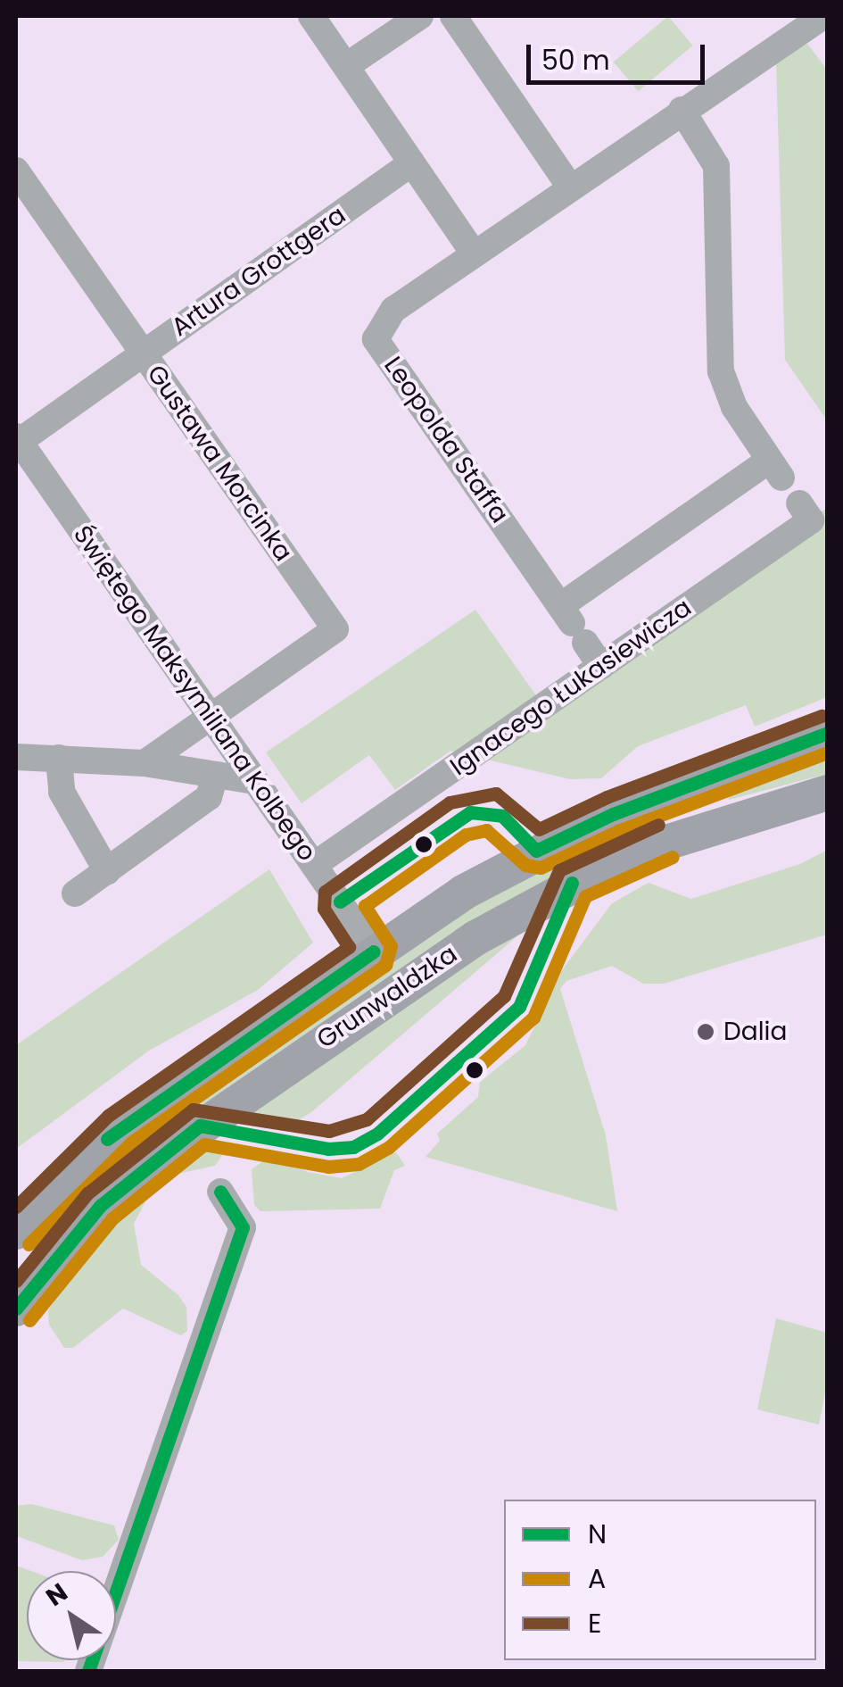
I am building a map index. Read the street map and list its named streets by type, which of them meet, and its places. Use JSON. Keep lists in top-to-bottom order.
{
  "streets": {
    "main road": ["Grunwaldzka"],
    "street": [
      "Artura Grottgera",
      "Leopolda Staffa",
      "Gustawa Morcinka",
      "Ignacego Łukasiewicza",
      "Świętego Maksymiliana Kolbego"
    ]
  },
  "crossings": [
    ["Artura Grottgera", "Gustawa Morcinka"],
    ["Artura Grottgera", "Świętego Maksymiliana Kolbego"],
    ["Gustawa Morcinka", "Świętego Maksymiliana Kolbego"],
    ["Ignacego Łukasiewicza", "Świętego Maksymiliana Kolbego"],
    ["Świętego Maksymiliana Kolbego", "Grunwaldzka"]
  ],
  "places": ["Dalia"],
  "lines": ["transit line E", "transit line N", "transit line A"],
  "legend": ["N", "A", "E"],
  "scale_bar": "50 m",
  "north": "top left"
}
